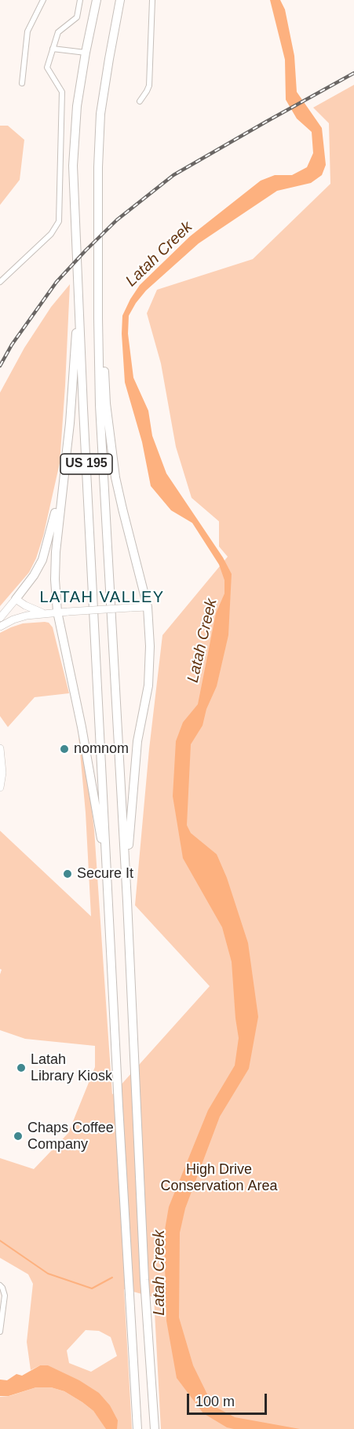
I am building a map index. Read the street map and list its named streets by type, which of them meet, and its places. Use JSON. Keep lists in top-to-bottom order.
{
  "streets": {
    "highway": ["US 195"]
  },
  "districts": ["LATAH VALLEY"],
  "water": ["Latah Creek"],
  "parks": ["High Drive Conservation Area"],
  "places": [
    "nomnom",
    "Secure It",
    "Latah Library Kiosk",
    "Chaps Coffee Company"
  ],
  "scale_bar": "100 m"
}
